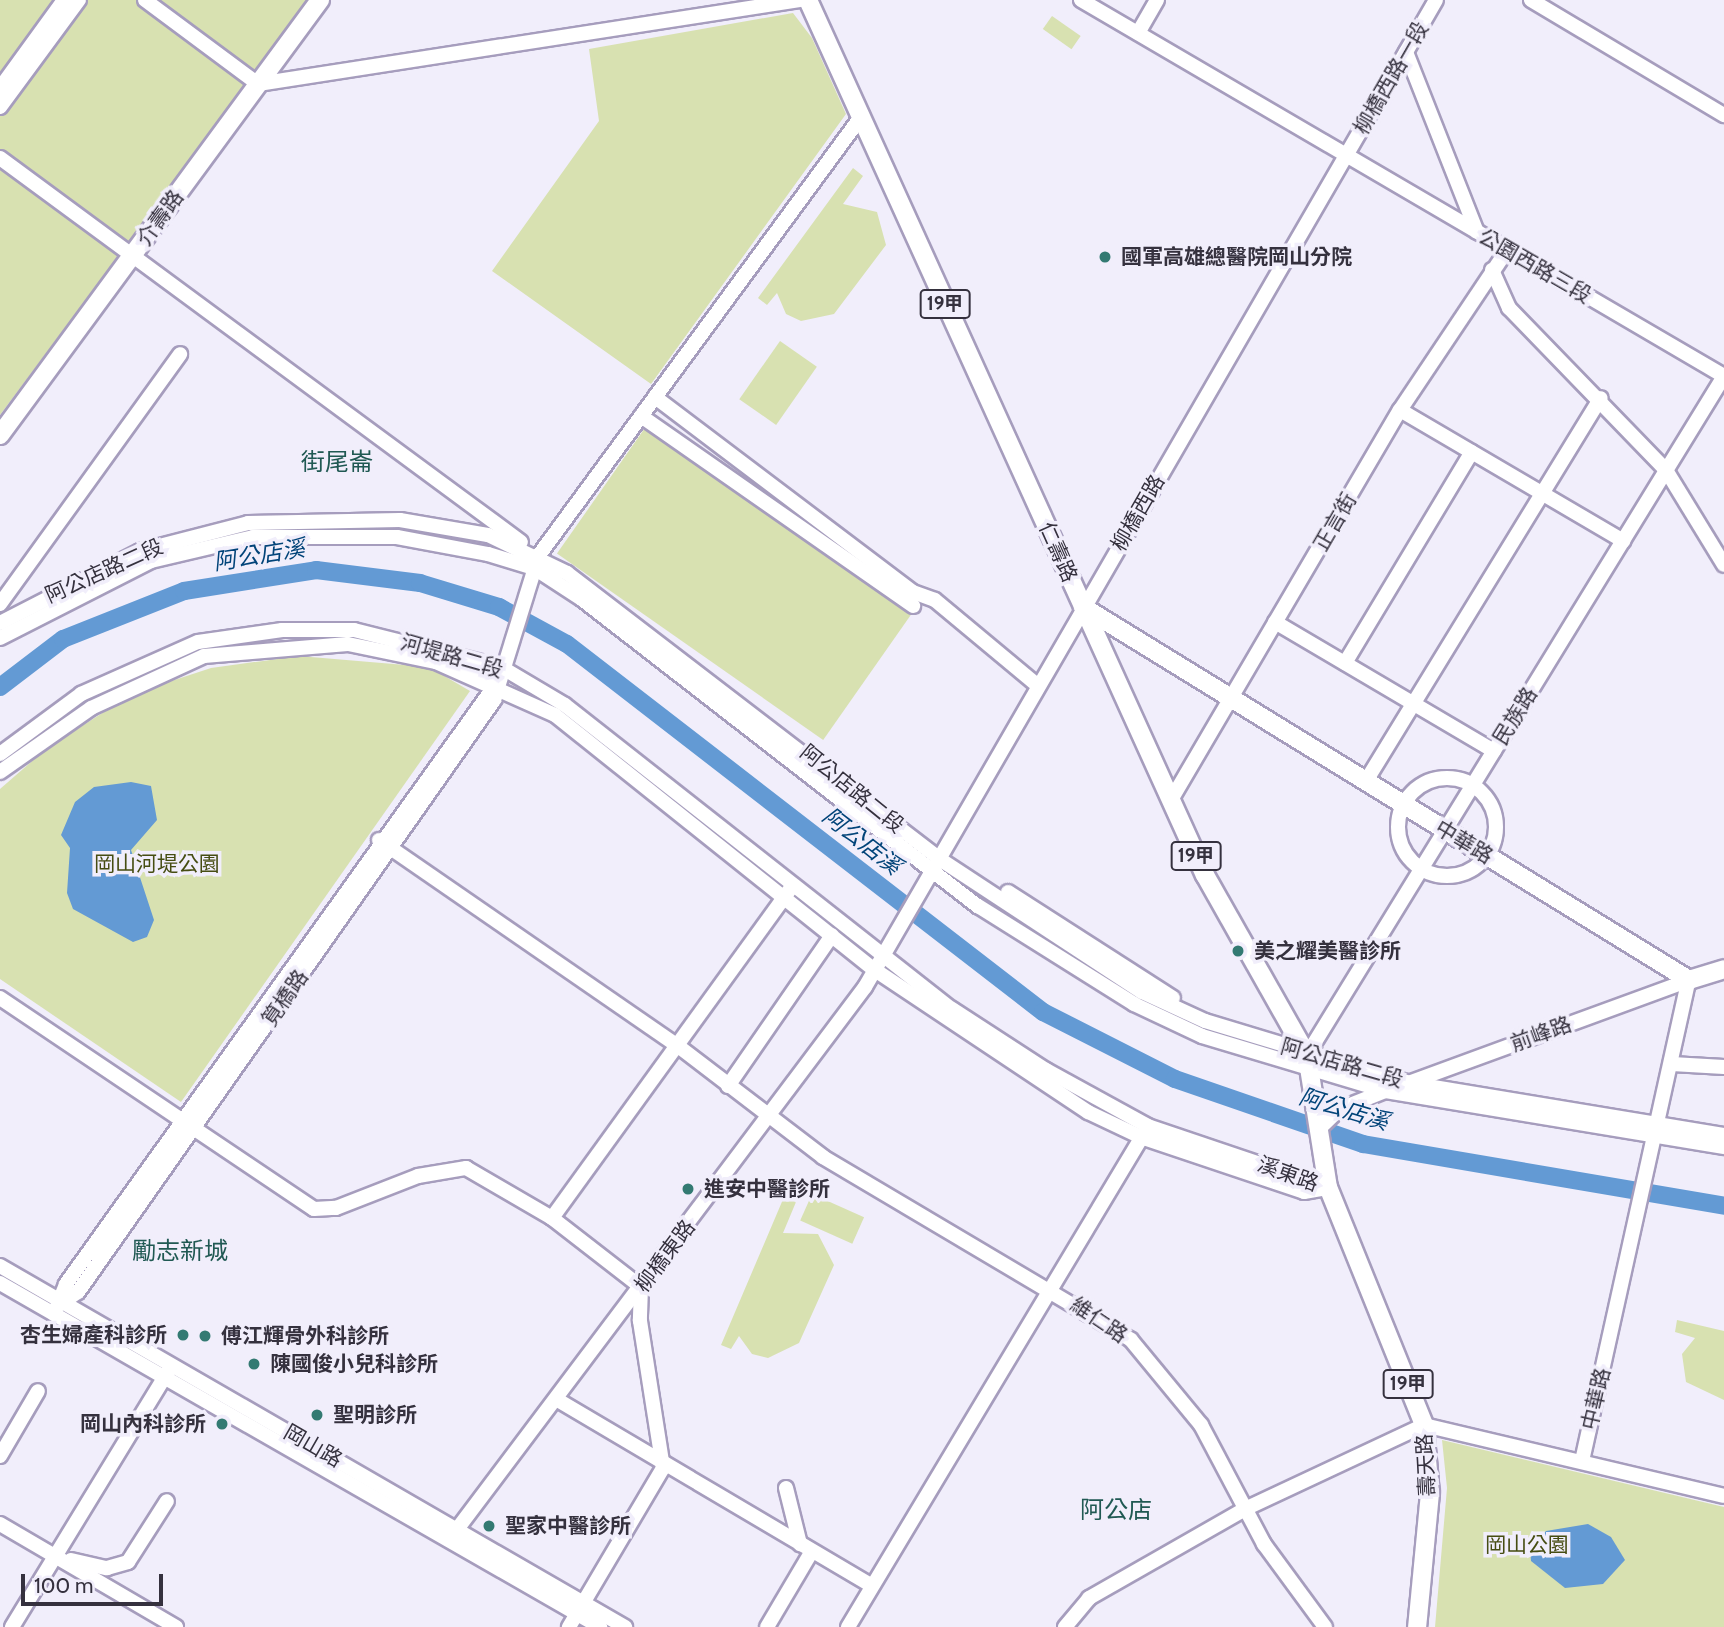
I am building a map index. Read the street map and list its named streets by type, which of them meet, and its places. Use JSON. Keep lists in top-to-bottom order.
{
  "streets": {
    "main road": [
      "介壽路",
      "19甲",
      "仁壽路",
      "中華路",
      "前峰路",
      "壽天路"
    ],
    "street": [
      "柳橋西路一段",
      "公園西路三段",
      "柳橋西路",
      "正言街",
      "阿公店路二段",
      "河堤路二段",
      "民族路",
      "筧橋路",
      "溪東路",
      "柳橋東路",
      "維仁路",
      "岡山路"
    ]
  },
  "crossings": [
    ["柳橋西路一段", "公園西路三段"],
    ["柳橋西路一段", "柳橋西路"],
    ["公園西路三段", "柳橋西路"],
    ["公園西路三段", "正言街"],
    ["公園西路三段", "民族路"],
    ["柳橋西路", "仁壽路"],
    ["柳橋西路", "阿公店路二段"],
    ["柳橋西路", "河堤路二段"],
    ["柳橋西路", "中華路"],
    ["柳橋西路", "溪東路"],
    ["柳橋西路", "柳橋東路"],
    ["正言街", "仁壽路"],
    ["正言街", "中華路"],
    ["仁壽路", "阿公店路二段"],
    ["仁壽路", "民族路"],
    ["仁壽路", "中華路"],
    ["仁壽路", "筧橋路"],
    ["仁壽路", "前峰路"],
    ["仁壽路", "壽天路"],
    ["阿公店路二段", "民族路"],
    ["阿公店路二段", "中華路"],
    ["阿公店路二段", "筧橋路"],
    ["阿公店路二段", "前峰路"],
    ["河堤路二段", "筧橋路"],
    ["河堤路二段", "溪東路"],
    ["河堤路二段", "柳橋東路"],
    ["民族路", "中華路"],
    ["中華路", "前峰路"],
    ["筧橋路", "維仁路"],
    ["筧橋路", "岡山路"],
    ["前峰路", "壽天路"],
    ["溪東路", "柳橋東路"],
    ["溪東路", "壽天路"],
    ["柳橋東路", "維仁路"],
    ["柳橋東路", "岡山路"]
  ],
  "districts": ["街尾崙", "勵志新城", "阿公店"],
  "water": ["阿公店溪"],
  "parks": ["岡山河堤公園", "岡山公園"],
  "places": [
    "國軍高雄總醫院岡山分院",
    "美之耀美醫診所",
    "進安中醫診所",
    "杏生婦產科診所",
    "傅江輝骨外科診所",
    "陳國俊小兒科診所",
    "聖明診所",
    "岡山內科診所",
    "聖家中醫診所"
  ],
  "scale_bar": "100 m"
}
